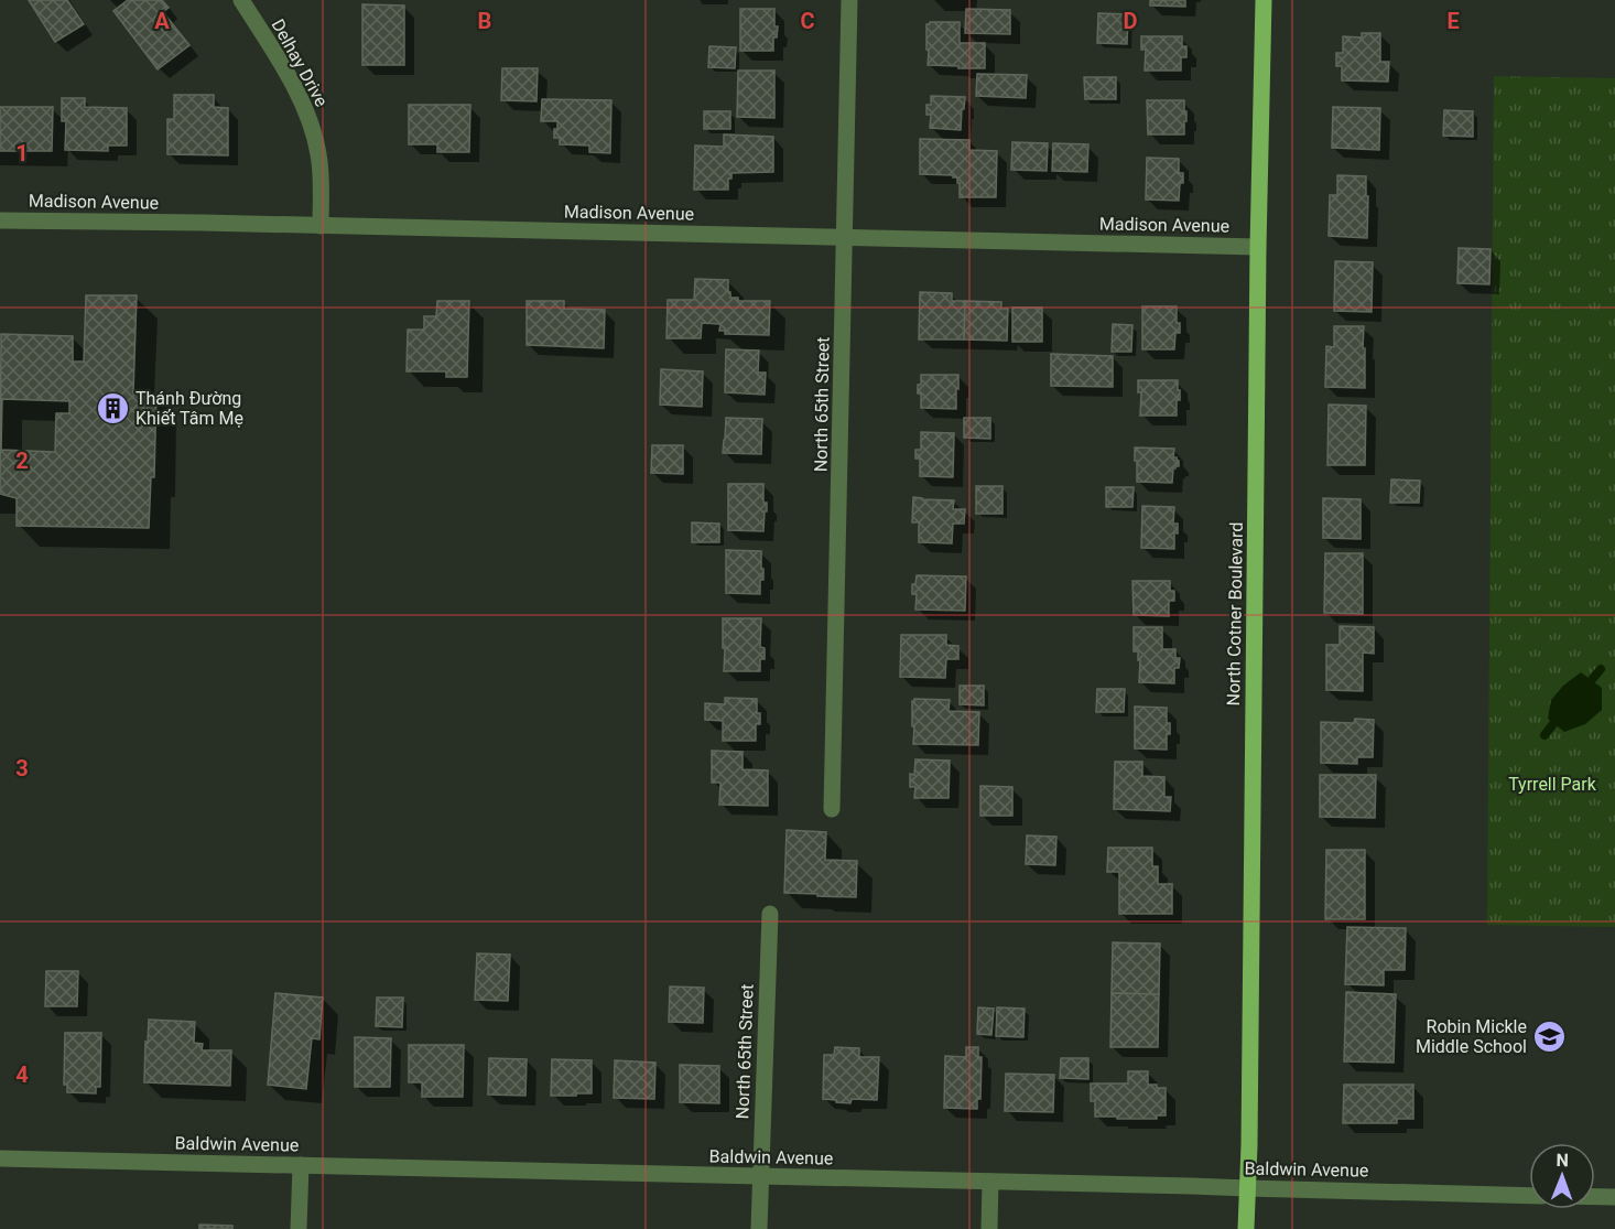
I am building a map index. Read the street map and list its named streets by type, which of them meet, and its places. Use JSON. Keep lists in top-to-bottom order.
{
  "streets": {
    "main road": ["North Cotner Boulevard"],
    "street": [
      "Delhay Drive",
      "Madison Avenue",
      "North 65th Street",
      "Baldwin Avenue"
    ]
  },
  "crossings": [
    ["Delhay Drive", "Madison Avenue"],
    ["Madison Avenue", "North 65th Street"],
    ["Madison Avenue", "North Cotner Boulevard"],
    ["North 65th Street", "Baldwin Avenue"],
    ["North Cotner Boulevard", "Baldwin Avenue"]
  ],
  "parks": ["Tyrrell Park"],
  "places": {
    "building": ["Thánh Đường Khiết Tâm Mẹ"],
    "school or university": ["Robin Mickle Middle School"]
  },
  "north": "top",
  "grid": {
    "columns": [
      "A",
      "B",
      "C",
      "D",
      "E"
    ],
    "rows": [
      "1",
      "2",
      "3",
      "4"
    ]
  }
}
